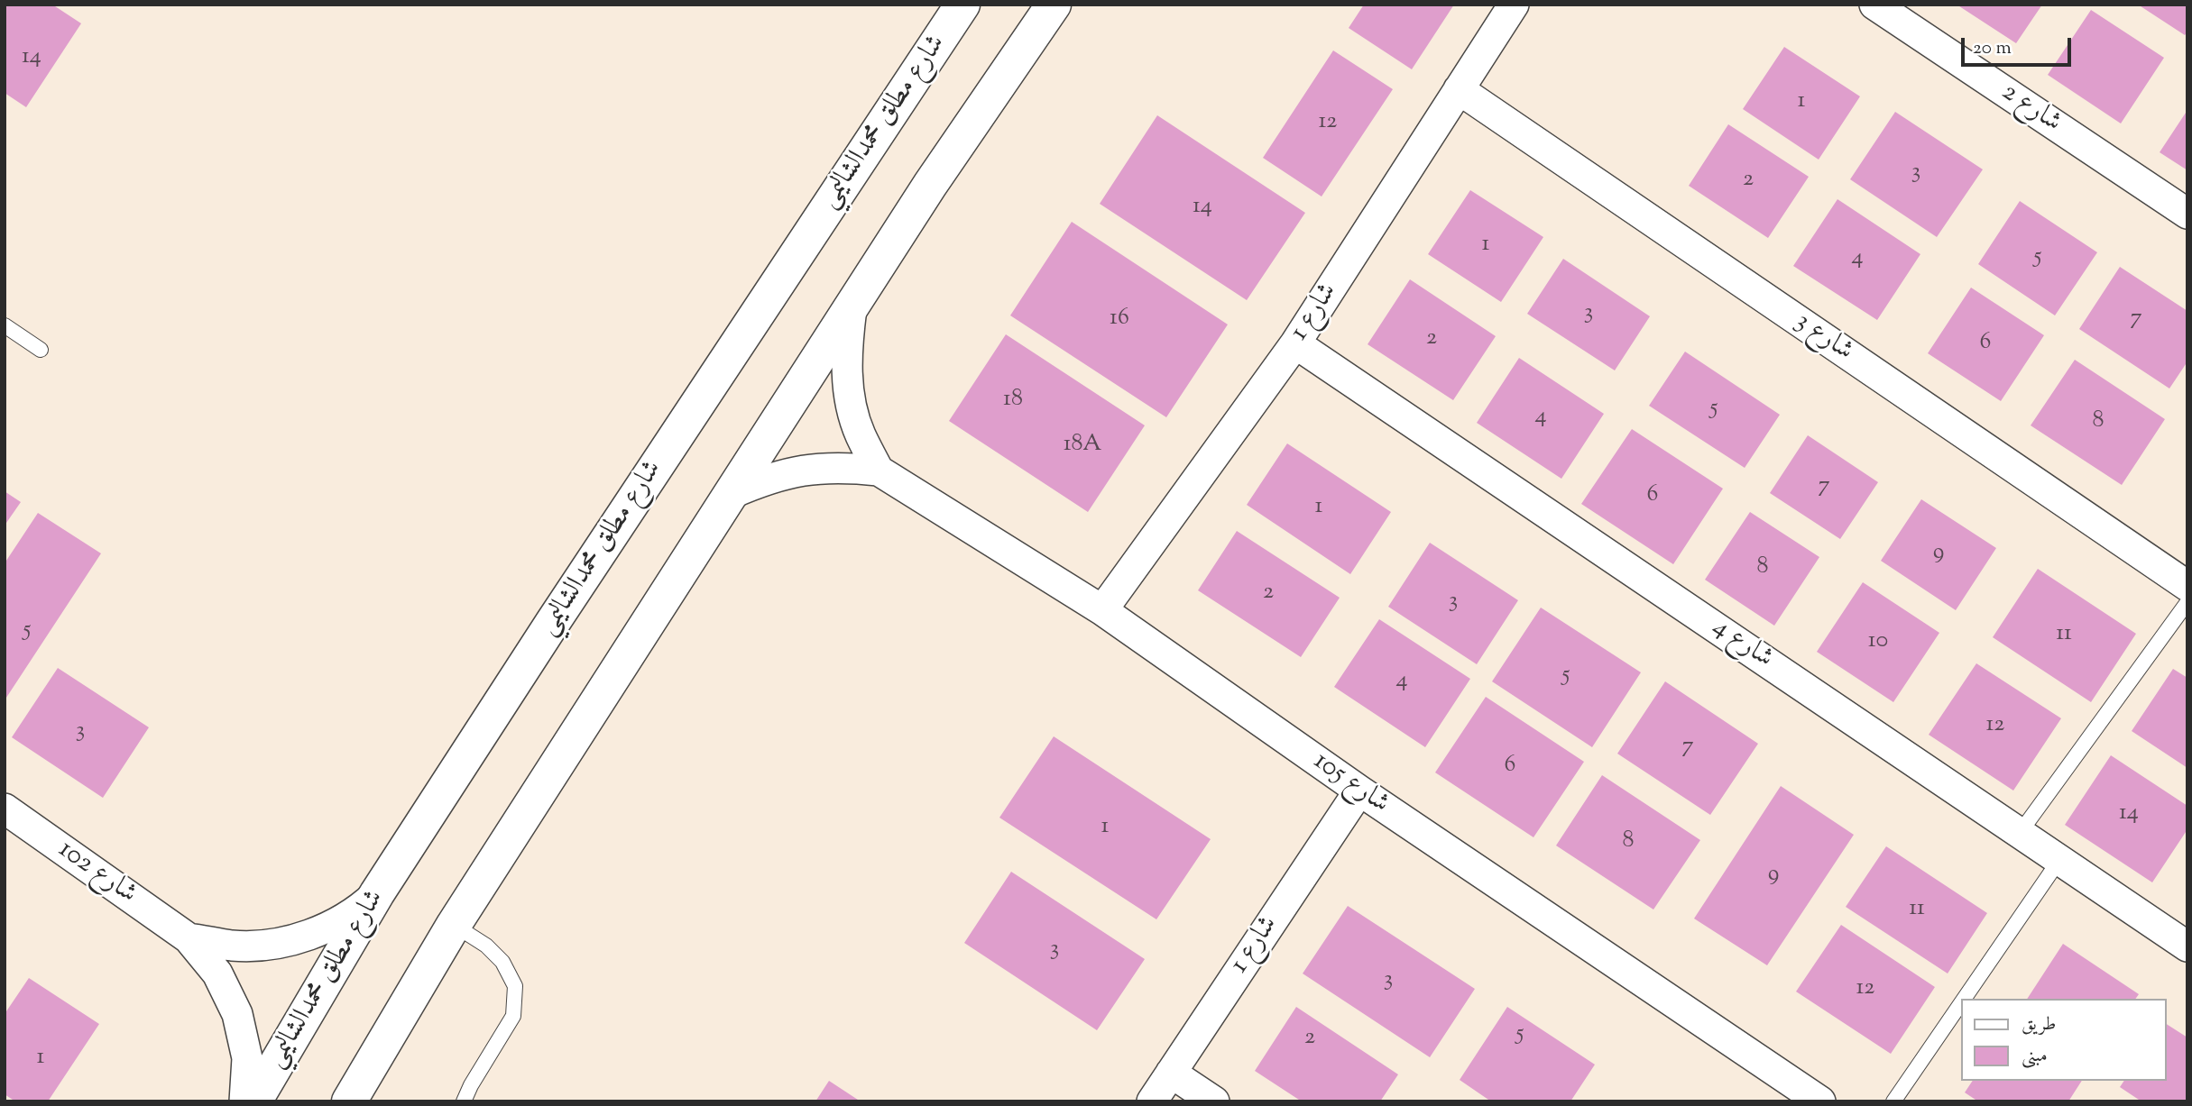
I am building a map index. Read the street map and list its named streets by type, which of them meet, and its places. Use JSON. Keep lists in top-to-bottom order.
{
  "streets": {
    "street": [
      "شارع 2",
      "شارع مطلق محمدالشاليمي",
      "شارع 1",
      "شارع 3",
      "شارع 4",
      "شارع 105",
      "شارع 102"
    ]
  },
  "crossings": [
    ["شارع مطلق محمدالشاليمي", "شارع 102"],
    ["شارع 1", "شارع 3"],
    ["شارع 1", "شارع 4"],
    ["شارع 1", "شارع 105"]
  ],
  "house_numbers": [
    "14",
    "1",
    "12",
    "3",
    "2",
    "14",
    "1",
    "5",
    "4",
    "3",
    "16",
    "7",
    "2",
    "6",
    "18",
    "5",
    "4",
    "8",
    "18A",
    "7",
    "6",
    "1",
    "9",
    "8",
    "2",
    "3",
    "5",
    "11",
    "10",
    "5",
    "4",
    "12",
    "3",
    "7",
    "6",
    "14",
    "1",
    "8",
    "9",
    "11",
    "3",
    "3",
    "12",
    "5",
    "2",
    "1"
  ],
  "legend": ["طريق", "مبنى"],
  "scale_bar": "20 m"
}
